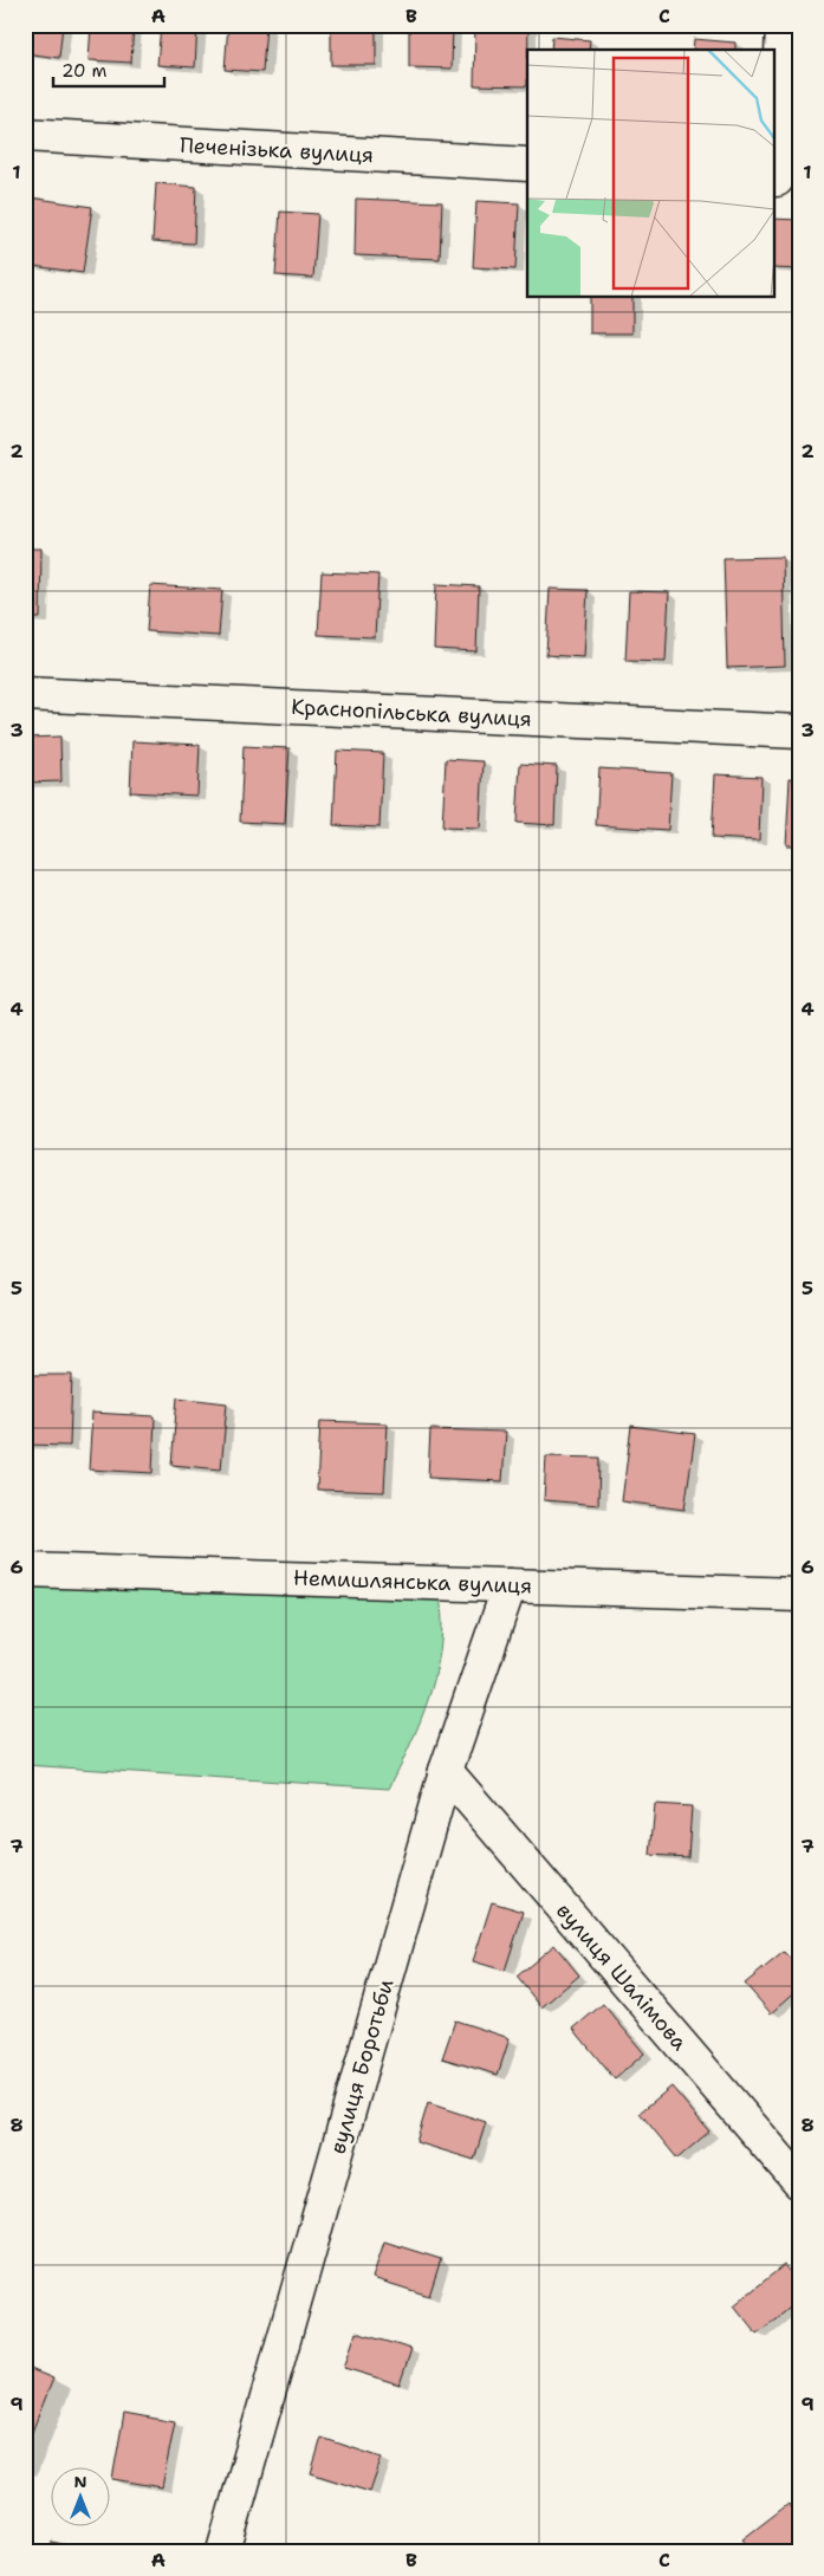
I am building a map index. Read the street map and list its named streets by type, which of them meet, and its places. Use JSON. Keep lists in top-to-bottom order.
{
  "streets": {
    "street": [
      "Печенізька вулиця",
      "Краснопільська вулиця",
      "Немишлянська вулиця",
      "вулиця Шалімова",
      "вулиця Боротьби"
    ]
  },
  "crossings": [
    ["Немишлянська вулиця", "вулиця Боротьби"],
    ["вулиця Шалімова", "вулиця Боротьби"]
  ],
  "scale_bar": "20 m",
  "north": "top",
  "grid": {
    "columns": ["A", "B", "C"],
    "rows": [
      "1",
      "2",
      "3",
      "4",
      "5",
      "6",
      "7",
      "8",
      "9"
    ]
  }
}
